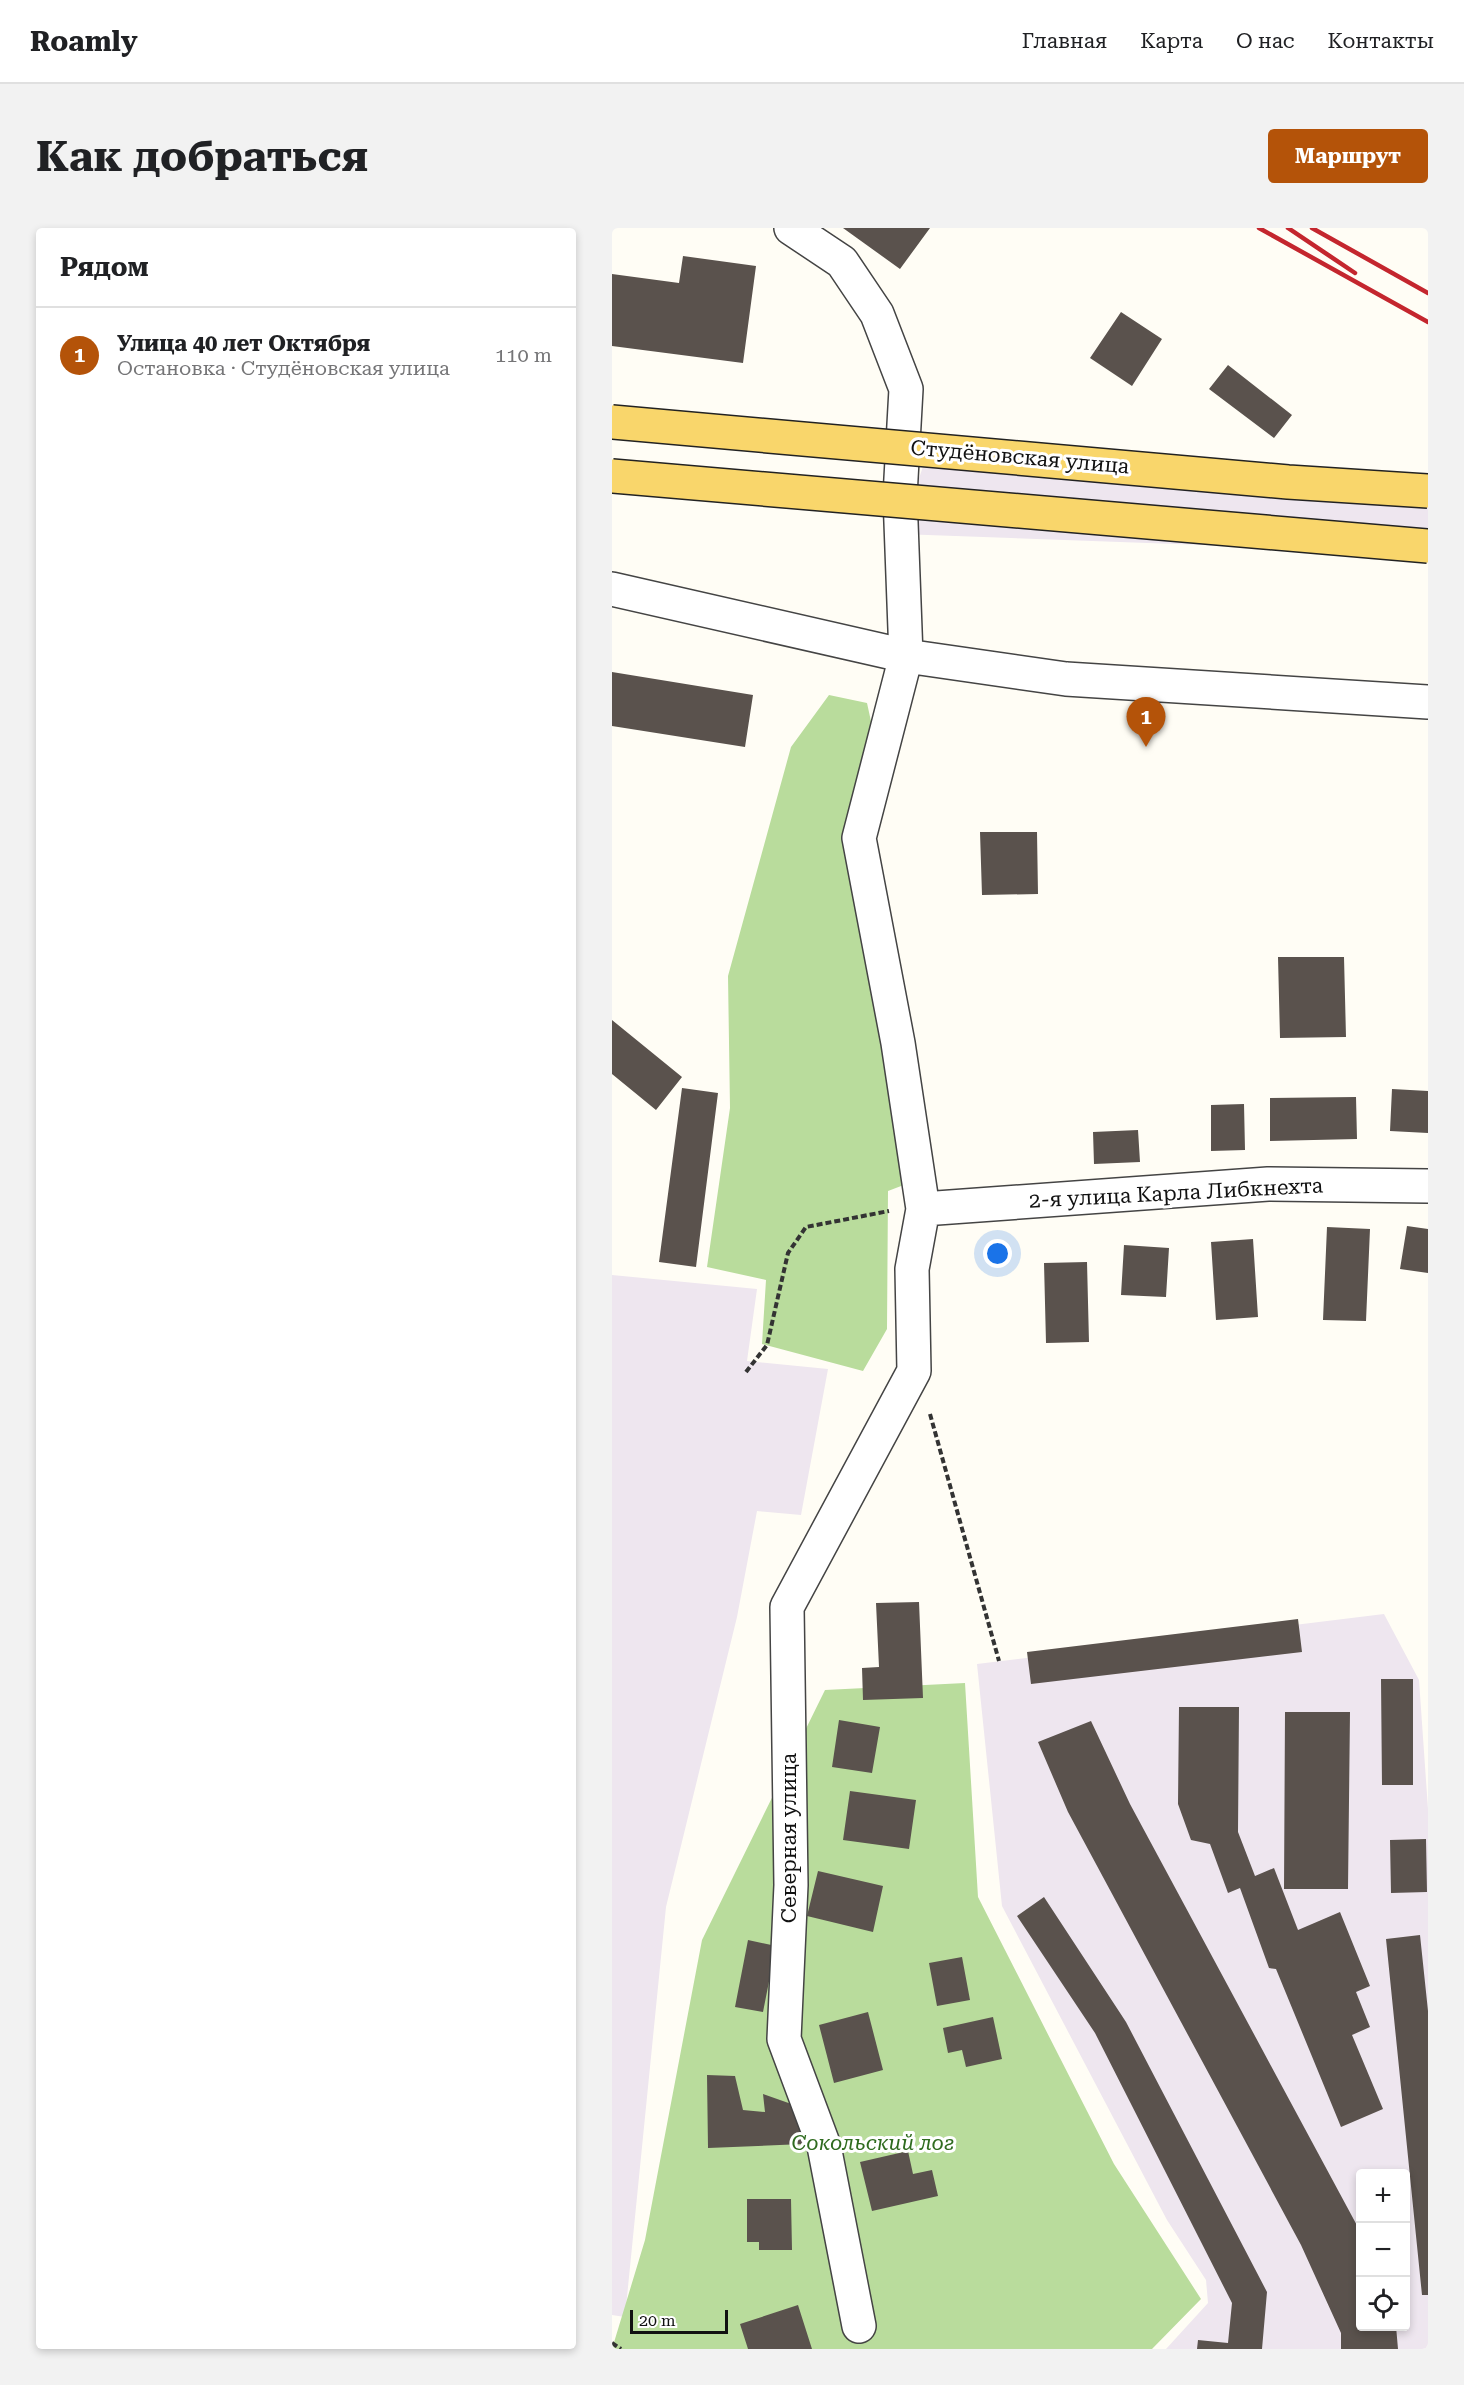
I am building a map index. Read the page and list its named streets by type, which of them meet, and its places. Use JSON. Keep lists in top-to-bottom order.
{
  "streets": {
    "main road": ["Студёновская улица"],
    "street": ["2-я улица Карла Либкнехта", "Северная улица"]
  },
  "parks": ["Сокольский лог"],
  "scale_bar": "20 m",
  "page": {
    "header": "Roamly",
    "nav": [
      "Главная",
      "Карта",
      "О нас",
      "Контакты"
    ],
    "buttons": "Маршрут",
    "title": "Как добраться",
    "heading": "Рядом",
    "list": [
      {
        "mark": "1",
        "name": "Улица 40 лет Октября",
        "note": "Остановка · Студёновская улица",
        "value": "110 m"
      }
    ],
    "pins": "1",
    "map_buttons": ["+", "−"],
    "scale": "20 m"
  }
}
